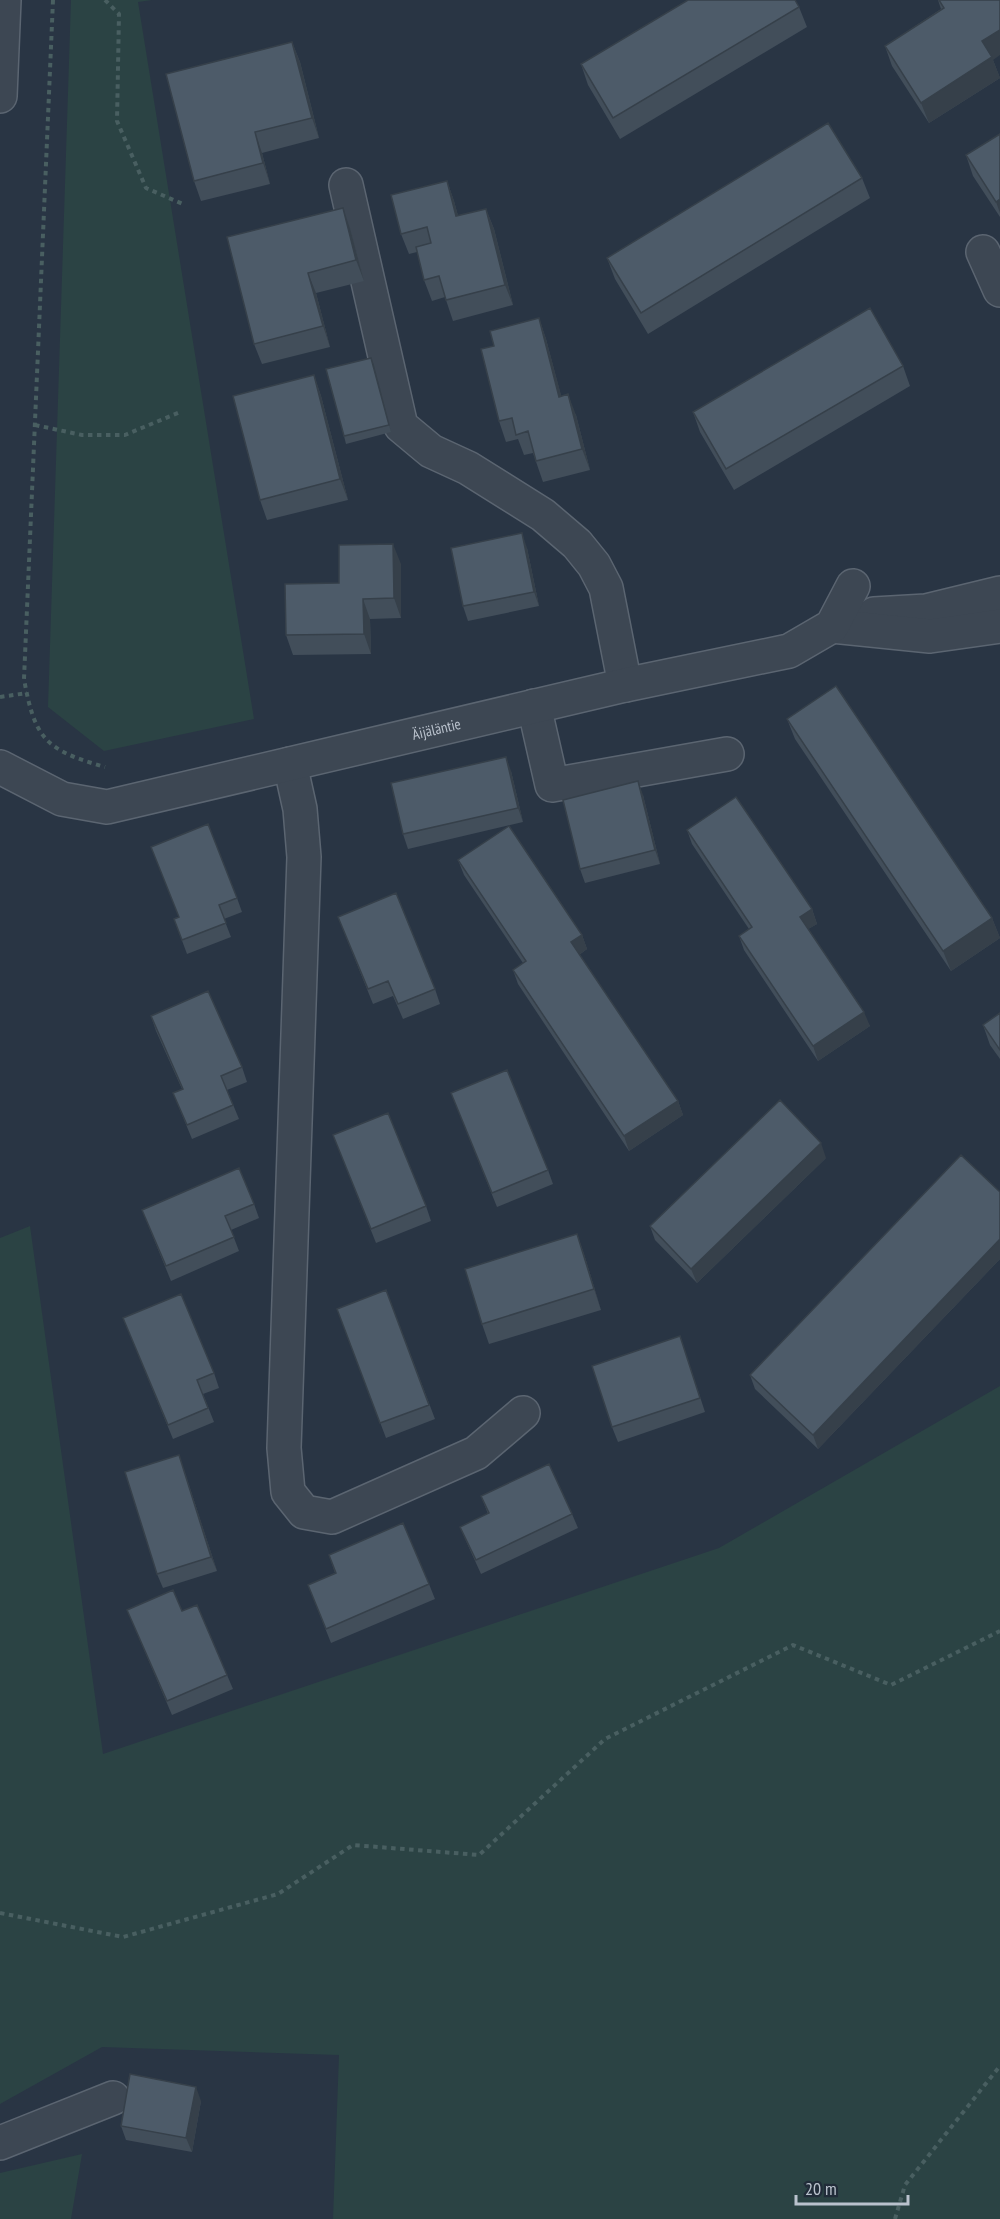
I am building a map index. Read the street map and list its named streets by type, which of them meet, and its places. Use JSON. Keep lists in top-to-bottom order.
{
  "streets": {
    "street": ["Äijäläntie"]
  },
  "scale_bar": "20 m"
}
